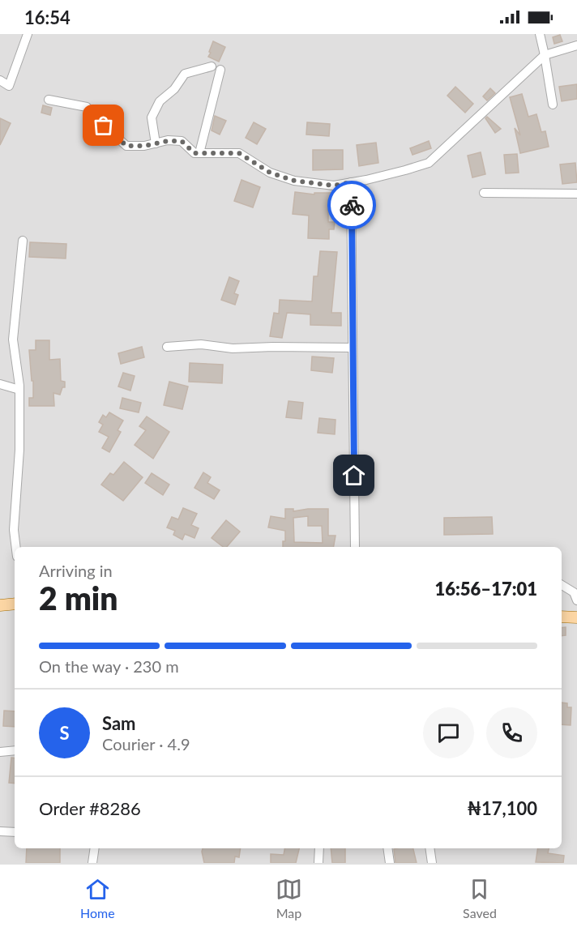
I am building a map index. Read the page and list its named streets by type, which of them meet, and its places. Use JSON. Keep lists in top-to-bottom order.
{
  "page": {
    "status": "16:54",
    "heading": ["2 min", "Arriving in", "16:56–17:01"],
    "panel": [
      "Sam",
      "Courier · 4.9",
      "Order #8286",
      "₦17,100"
    ],
    "bar": "On the way · 230 m",
    "round": "S",
    "tabs": ["Home", "Map", "Saved"]
  }
}
